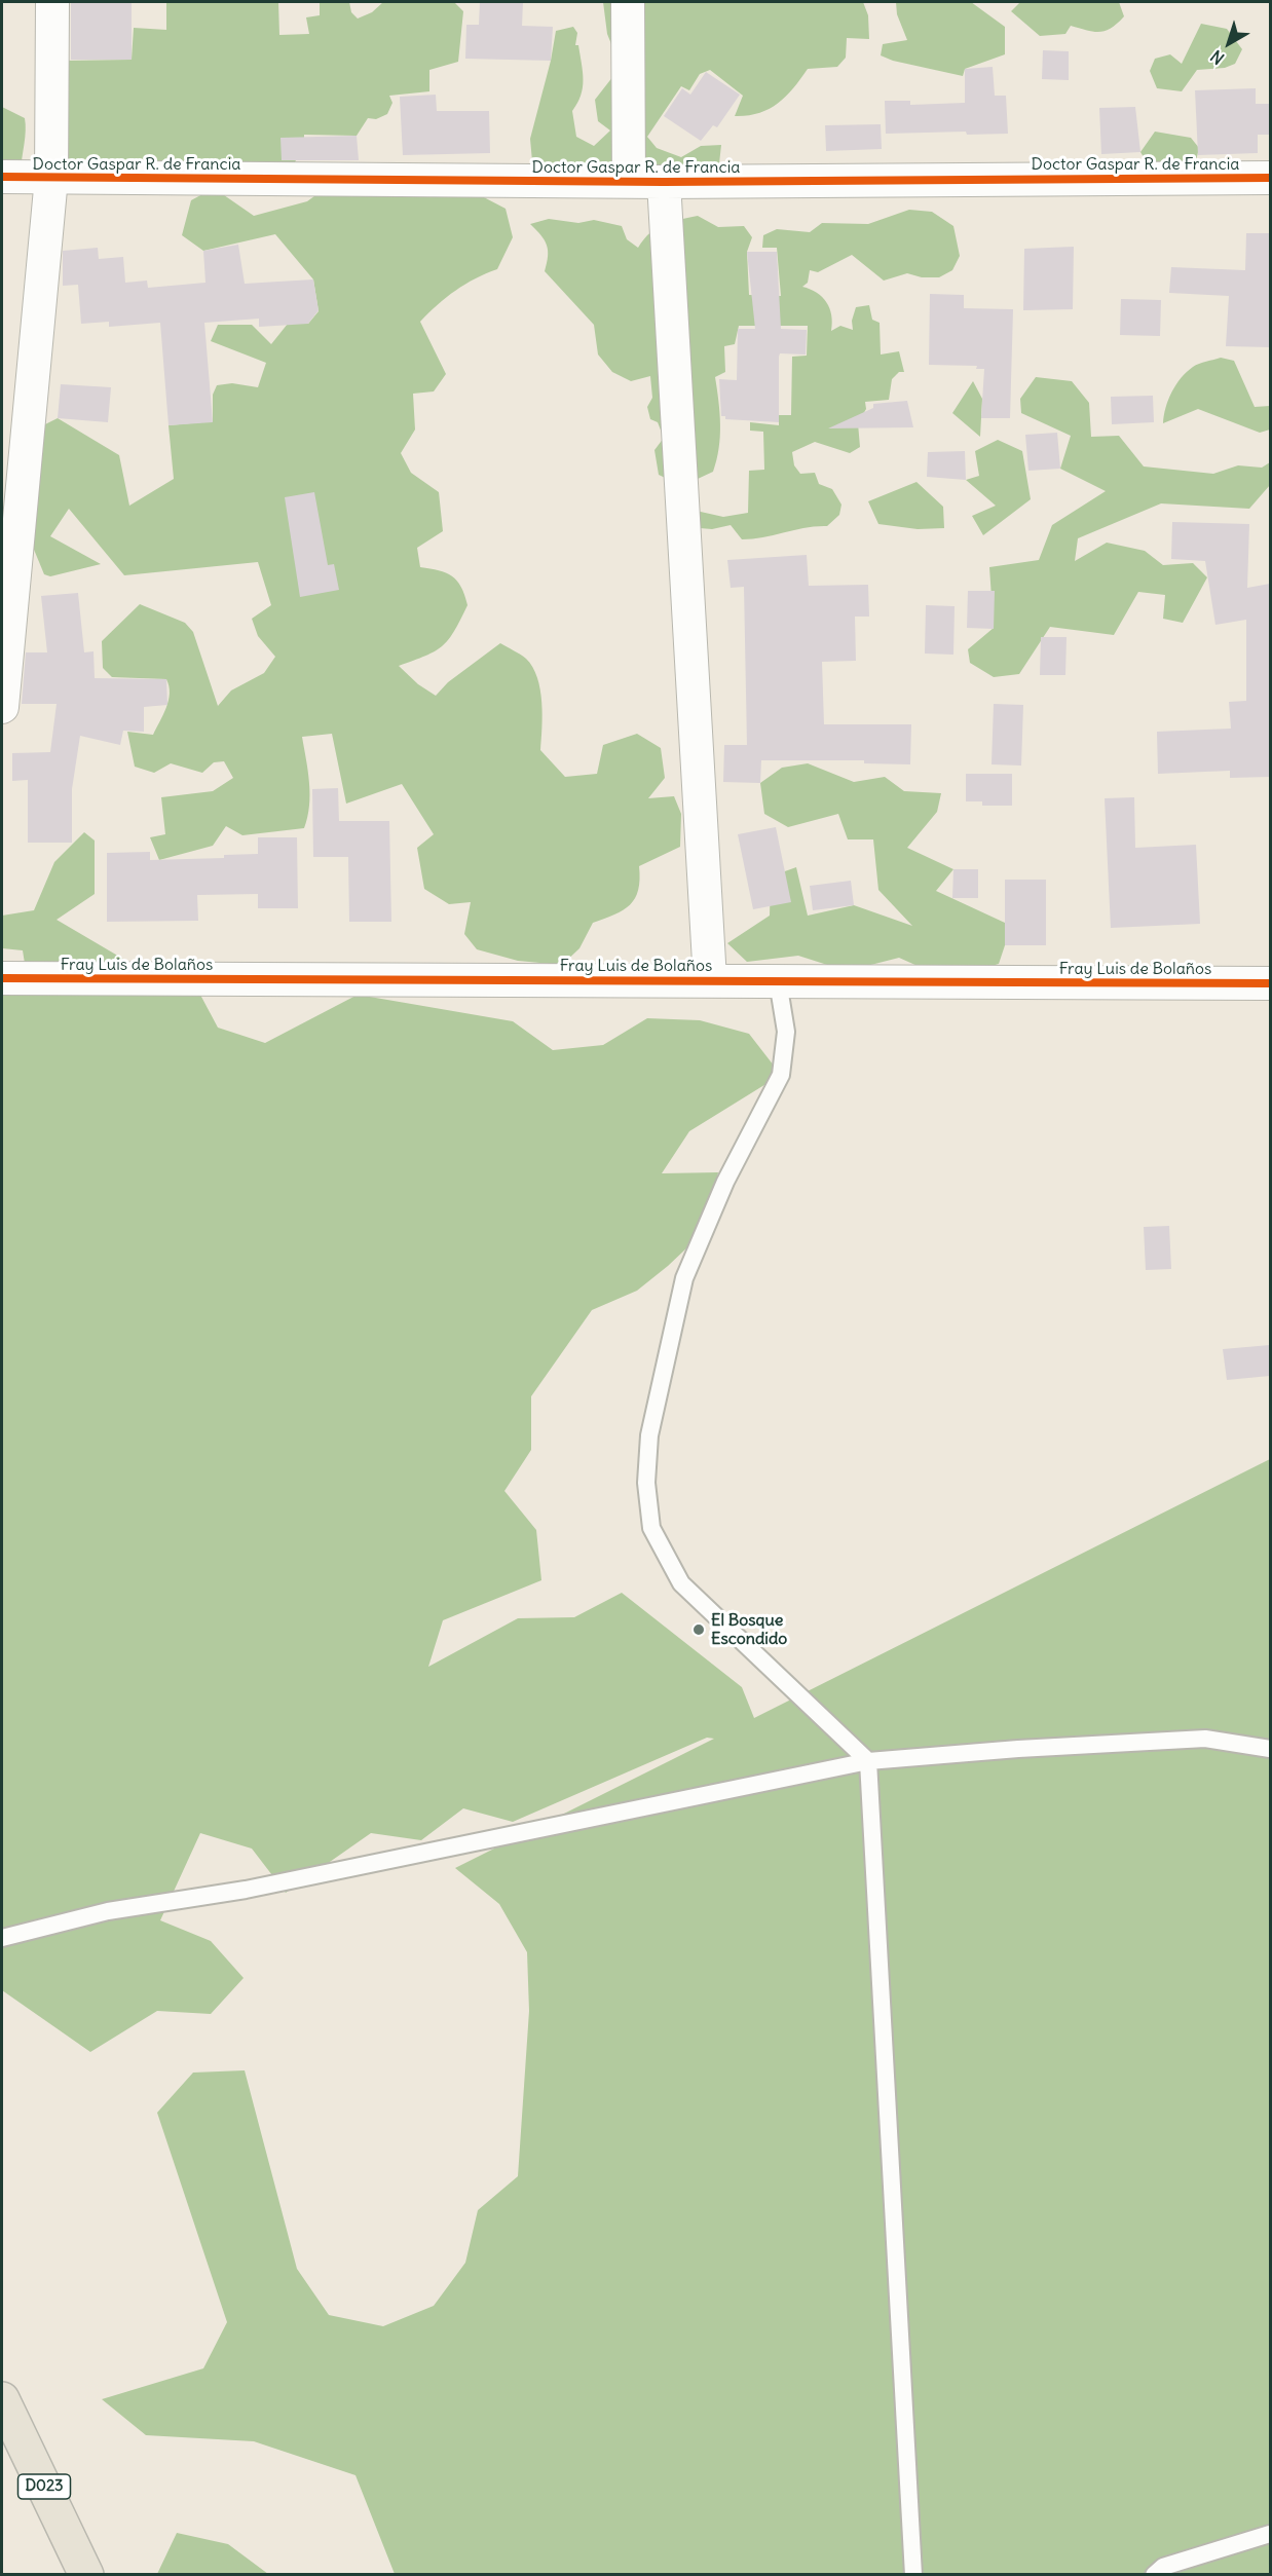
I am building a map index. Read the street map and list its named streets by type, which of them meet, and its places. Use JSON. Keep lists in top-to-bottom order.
{
  "streets": {
    "main road": ["D023"],
    "street": ["Doctor Gaspar R. de Francia", "Fray Luis de Bolaños"]
  },
  "places": ["El Bosque Escondido"],
  "north": "bottom left"
}
